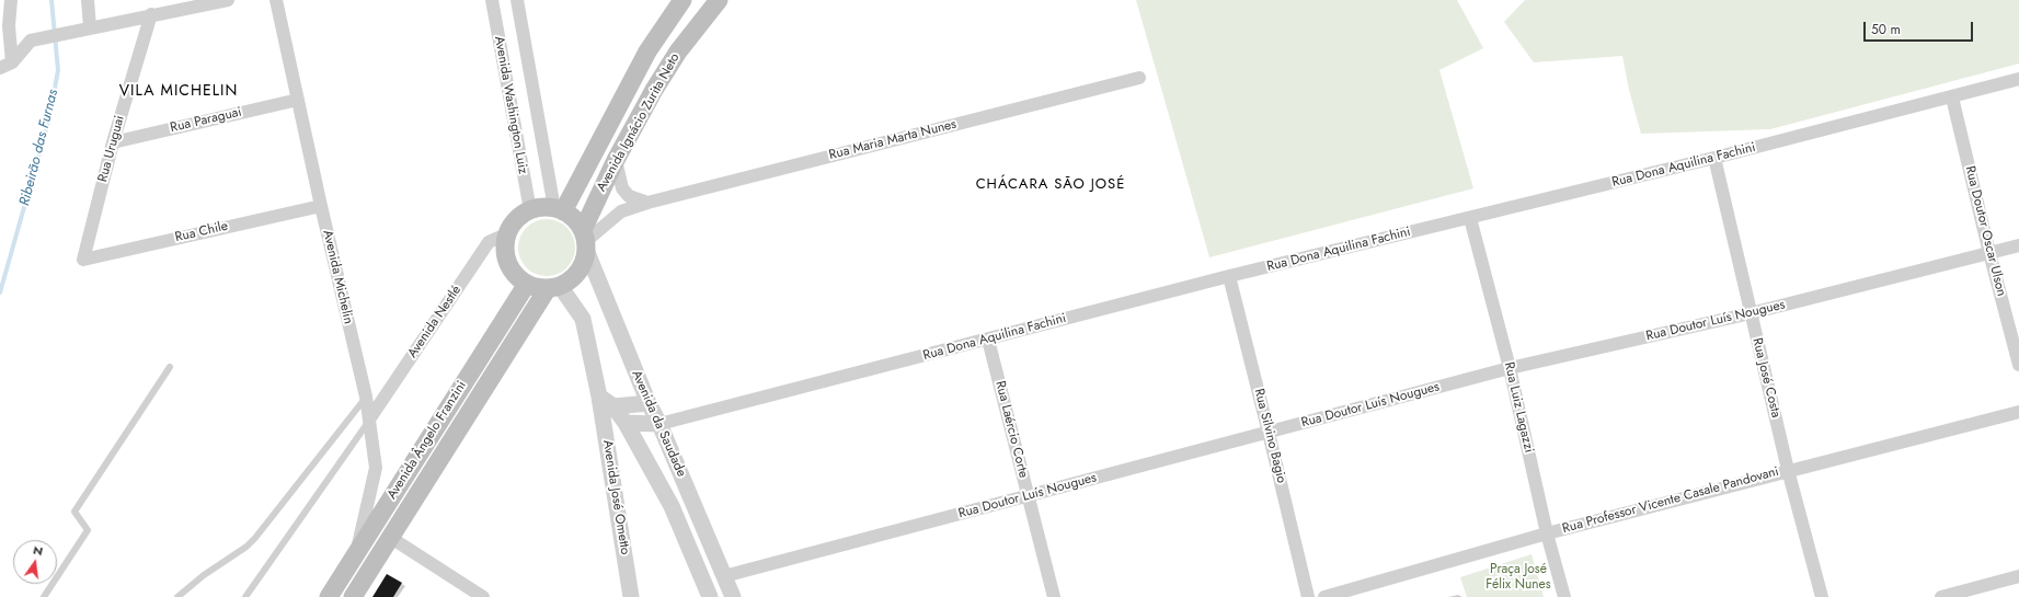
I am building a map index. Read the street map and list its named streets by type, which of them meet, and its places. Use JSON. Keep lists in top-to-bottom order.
{
  "streets": {
    "main road": ["Avenida Ignácio Zurita Neto", "Avenida Ângelo Franzini"],
    "street": [
      "Avenida Washington Luiz",
      "Rua Paraguai",
      "Rua Maria Marta Nunes",
      "Rua Uruguai",
      "Rua Dona Aquilina Fachini",
      "Rua Doutor Oscar Ulson",
      "Rua Chile",
      "Avenida Michelin",
      "Rua Doutor Luís Nougues",
      "Avenida Nestlé",
      "Rua José Costa",
      "Rua Luiz Lagazzi",
      "Avenida da Saudade",
      "Rua Laércio Corte",
      "Rua Silvino Bagio",
      "Avenida José Ometto",
      "Rua Professor Vicente Casale Pandovani"
    ]
  },
  "crossings": [
    ["Avenida Washington Luiz", "Avenida Ignácio Zurita Neto"],
    ["Avenida Washington Luiz", "Rua Maria Marta Nunes"],
    ["Avenida Washington Luiz", "Avenida Nestlé"],
    ["Avenida Washington Luiz", "Avenida da Saudade"],
    ["Avenida Washington Luiz", "Avenida Ângelo Franzini"],
    ["Rua Paraguai", "Rua Uruguai"],
    ["Rua Paraguai", "Avenida Michelin"],
    ["Avenida Ignácio Zurita Neto", "Rua Maria Marta Nunes"],
    ["Avenida Ignácio Zurita Neto", "Avenida Nestlé"],
    ["Avenida Ignácio Zurita Neto", "Avenida da Saudade"],
    ["Avenida Ignácio Zurita Neto", "Avenida Ângelo Franzini"],
    ["Rua Maria Marta Nunes", "Avenida Nestlé"],
    ["Rua Maria Marta Nunes", "Avenida da Saudade"],
    ["Rua Maria Marta Nunes", "Avenida Ângelo Franzini"],
    ["Rua Uruguai", "Rua Chile"],
    ["Rua Dona Aquilina Fachini", "Rua Doutor Oscar Ulson"],
    ["Rua Dona Aquilina Fachini", "Rua José Costa"],
    ["Rua Dona Aquilina Fachini", "Rua Luiz Lagazzi"],
    ["Rua Dona Aquilina Fachini", "Avenida da Saudade"],
    ["Rua Dona Aquilina Fachini", "Rua Laércio Corte"],
    ["Rua Dona Aquilina Fachini", "Rua Silvino Bagio"],
    ["Rua Doutor Oscar Ulson", "Rua Doutor Luís Nougues"],
    ["Rua Chile", "Avenida Michelin"],
    ["Avenida Michelin", "Avenida Nestlé"],
    ["Avenida Michelin", "Avenida Ângelo Franzini"],
    ["Rua Doutor Luís Nougues", "Rua José Costa"],
    ["Rua Doutor Luís Nougues", "Rua Luiz Lagazzi"],
    ["Rua Doutor Luís Nougues", "Avenida da Saudade"],
    ["Rua Doutor Luís Nougues", "Rua Laércio Corte"],
    ["Rua Doutor Luís Nougues", "Rua Silvino Bagio"],
    ["Avenida Nestlé", "Avenida da Saudade"],
    ["Avenida Nestlé", "Avenida Ângelo Franzini"],
    ["Rua José Costa", "Rua Professor Vicente Casale Pandovani"],
    ["Rua Luiz Lagazzi", "Rua Professor Vicente Casale Pandovani"],
    ["Avenida da Saudade", "Avenida Ângelo Franzini"],
    ["Avenida da Saudade", "Avenida José Ometto"]
  ],
  "districts": ["VILA MICHELIN", "CHÁCARA SÃO JOSÉ"],
  "water": ["Ribeirão das Furnas"],
  "parks": ["Praça José Félix Nunes"],
  "scale_bar": "50 m",
  "north": "top"
}
